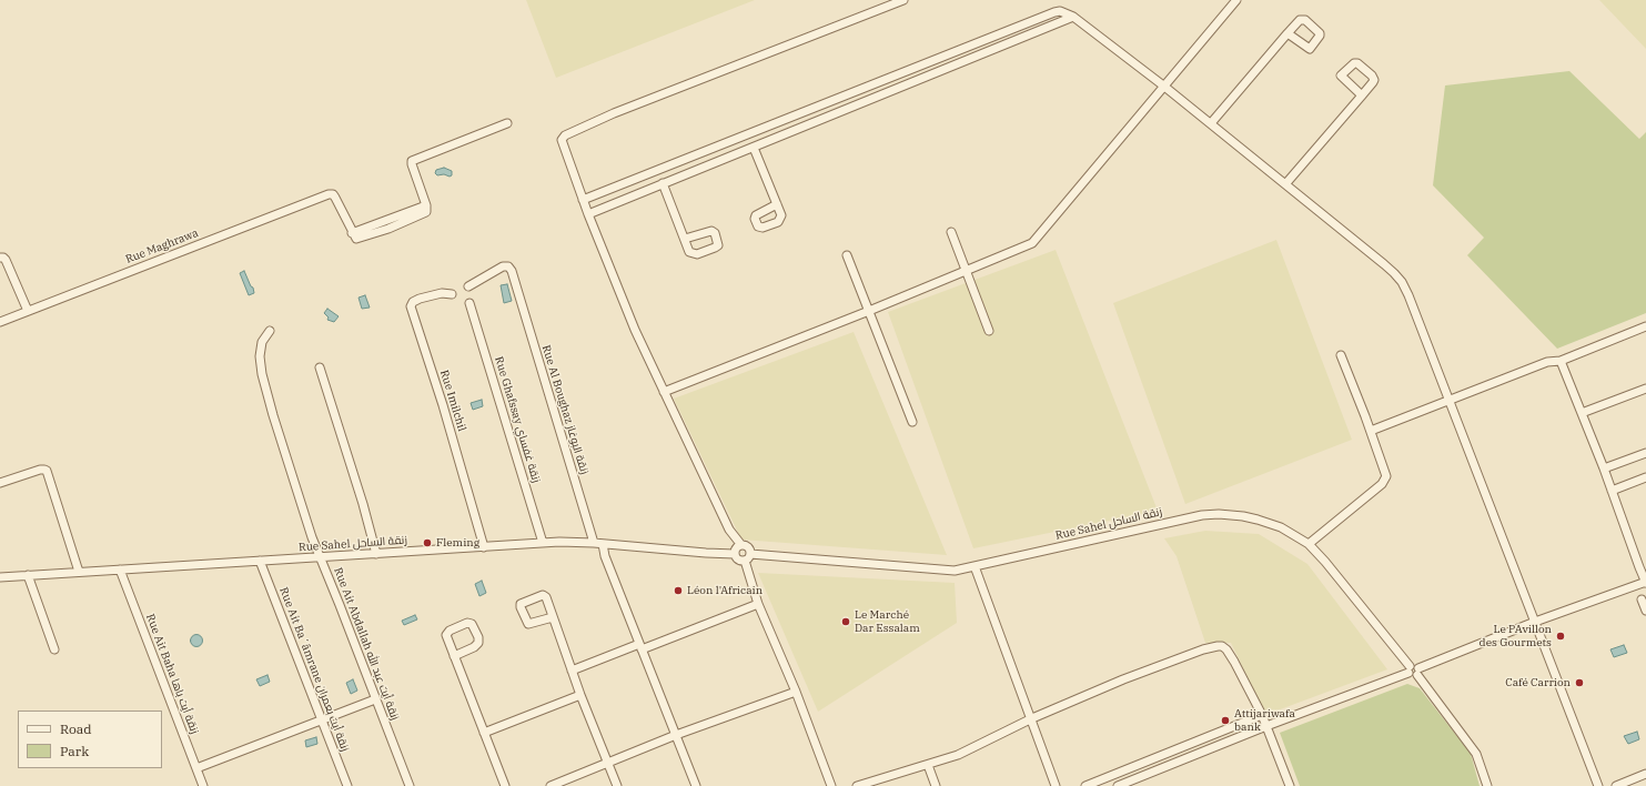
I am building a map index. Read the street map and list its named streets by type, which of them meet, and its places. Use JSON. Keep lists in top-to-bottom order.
{
  "streets": {
    "street": [
      "Rue Maghrawa",
      "Rue Imilchil",
      "Rue Al Boughaz زنقة البوغاز",
      "Rue Ghafssay زنقة غفساي",
      "Rue Sahel زنقة الساحل",
      "Rue Ait Abdallah زنقة أيت عبد الله",
      "Rue Ait Ba´âmrane زنقة أيت بعمران",
      "Rue Ait Baha زنقة أيت باها"
    ]
  },
  "crossings": [
    ["Rue Imilchil", "Rue Sahel زنقة الساحل"],
    ["Rue Al Boughaz زنقة البوغاز", "Rue Sahel زنقة الساحل"],
    ["Rue Ghafssay زنقة غفساي", "Rue Sahel زنقة الساحل"],
    ["Rue Sahel زنقة الساحل", "Rue Ait Abdallah زنقة أيت عبد الله"],
    ["Rue Sahel زنقة الساحل", "Rue Ait Ba´âmrane زنقة أيت بعمران"],
    ["Rue Sahel زنقة الساحل", "Rue Ait Baha زنقة أيت باها"]
  ],
  "places": [
    "Fleming",
    "Léon l'Africain",
    "Le Marché Dar Essalam",
    "Le PAvillon des Gourmets",
    "Café Carrion",
    "Attijariwafa bank"
  ],
  "legend": ["Road", "Park"]
}
